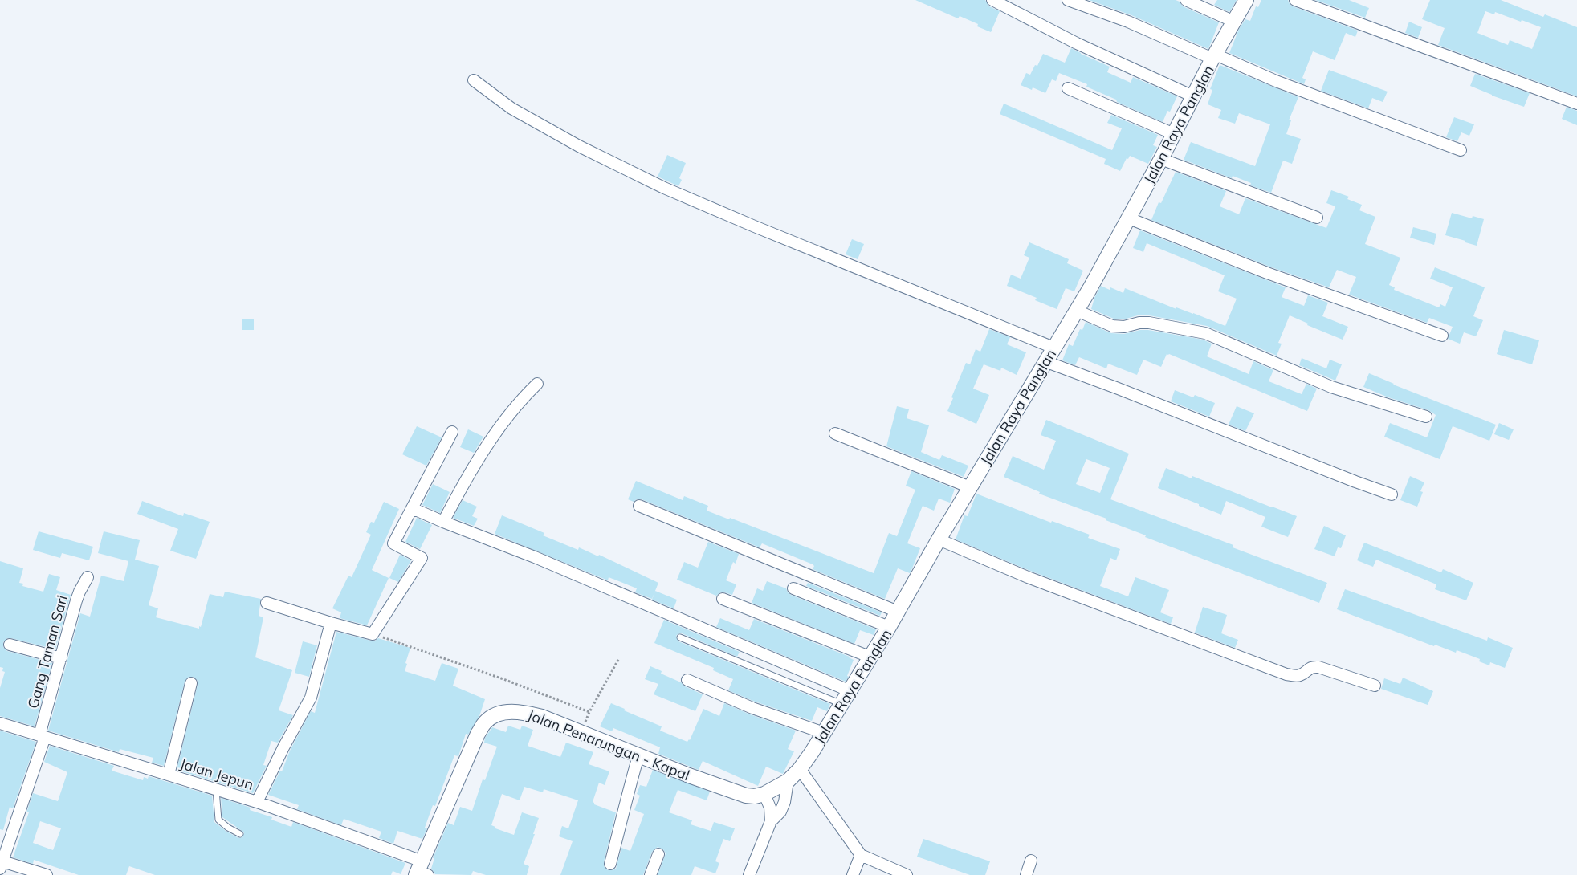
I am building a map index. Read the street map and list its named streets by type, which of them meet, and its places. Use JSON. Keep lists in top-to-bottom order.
{
  "streets": {
    "street": [
      "Jalan Raya Panglan",
      "Gang Taman Sari",
      "Jalan Penarungan - Kapal",
      "Jalan Jepun"
    ]
  },
  "crossings": [
    ["Jalan Raya Panglan", "Jalan Penarungan - Kapal"],
    ["Gang Taman Sari", "Jalan Jepun"],
    ["Jalan Penarungan - Kapal", "Jalan Jepun"]
  ]
}
